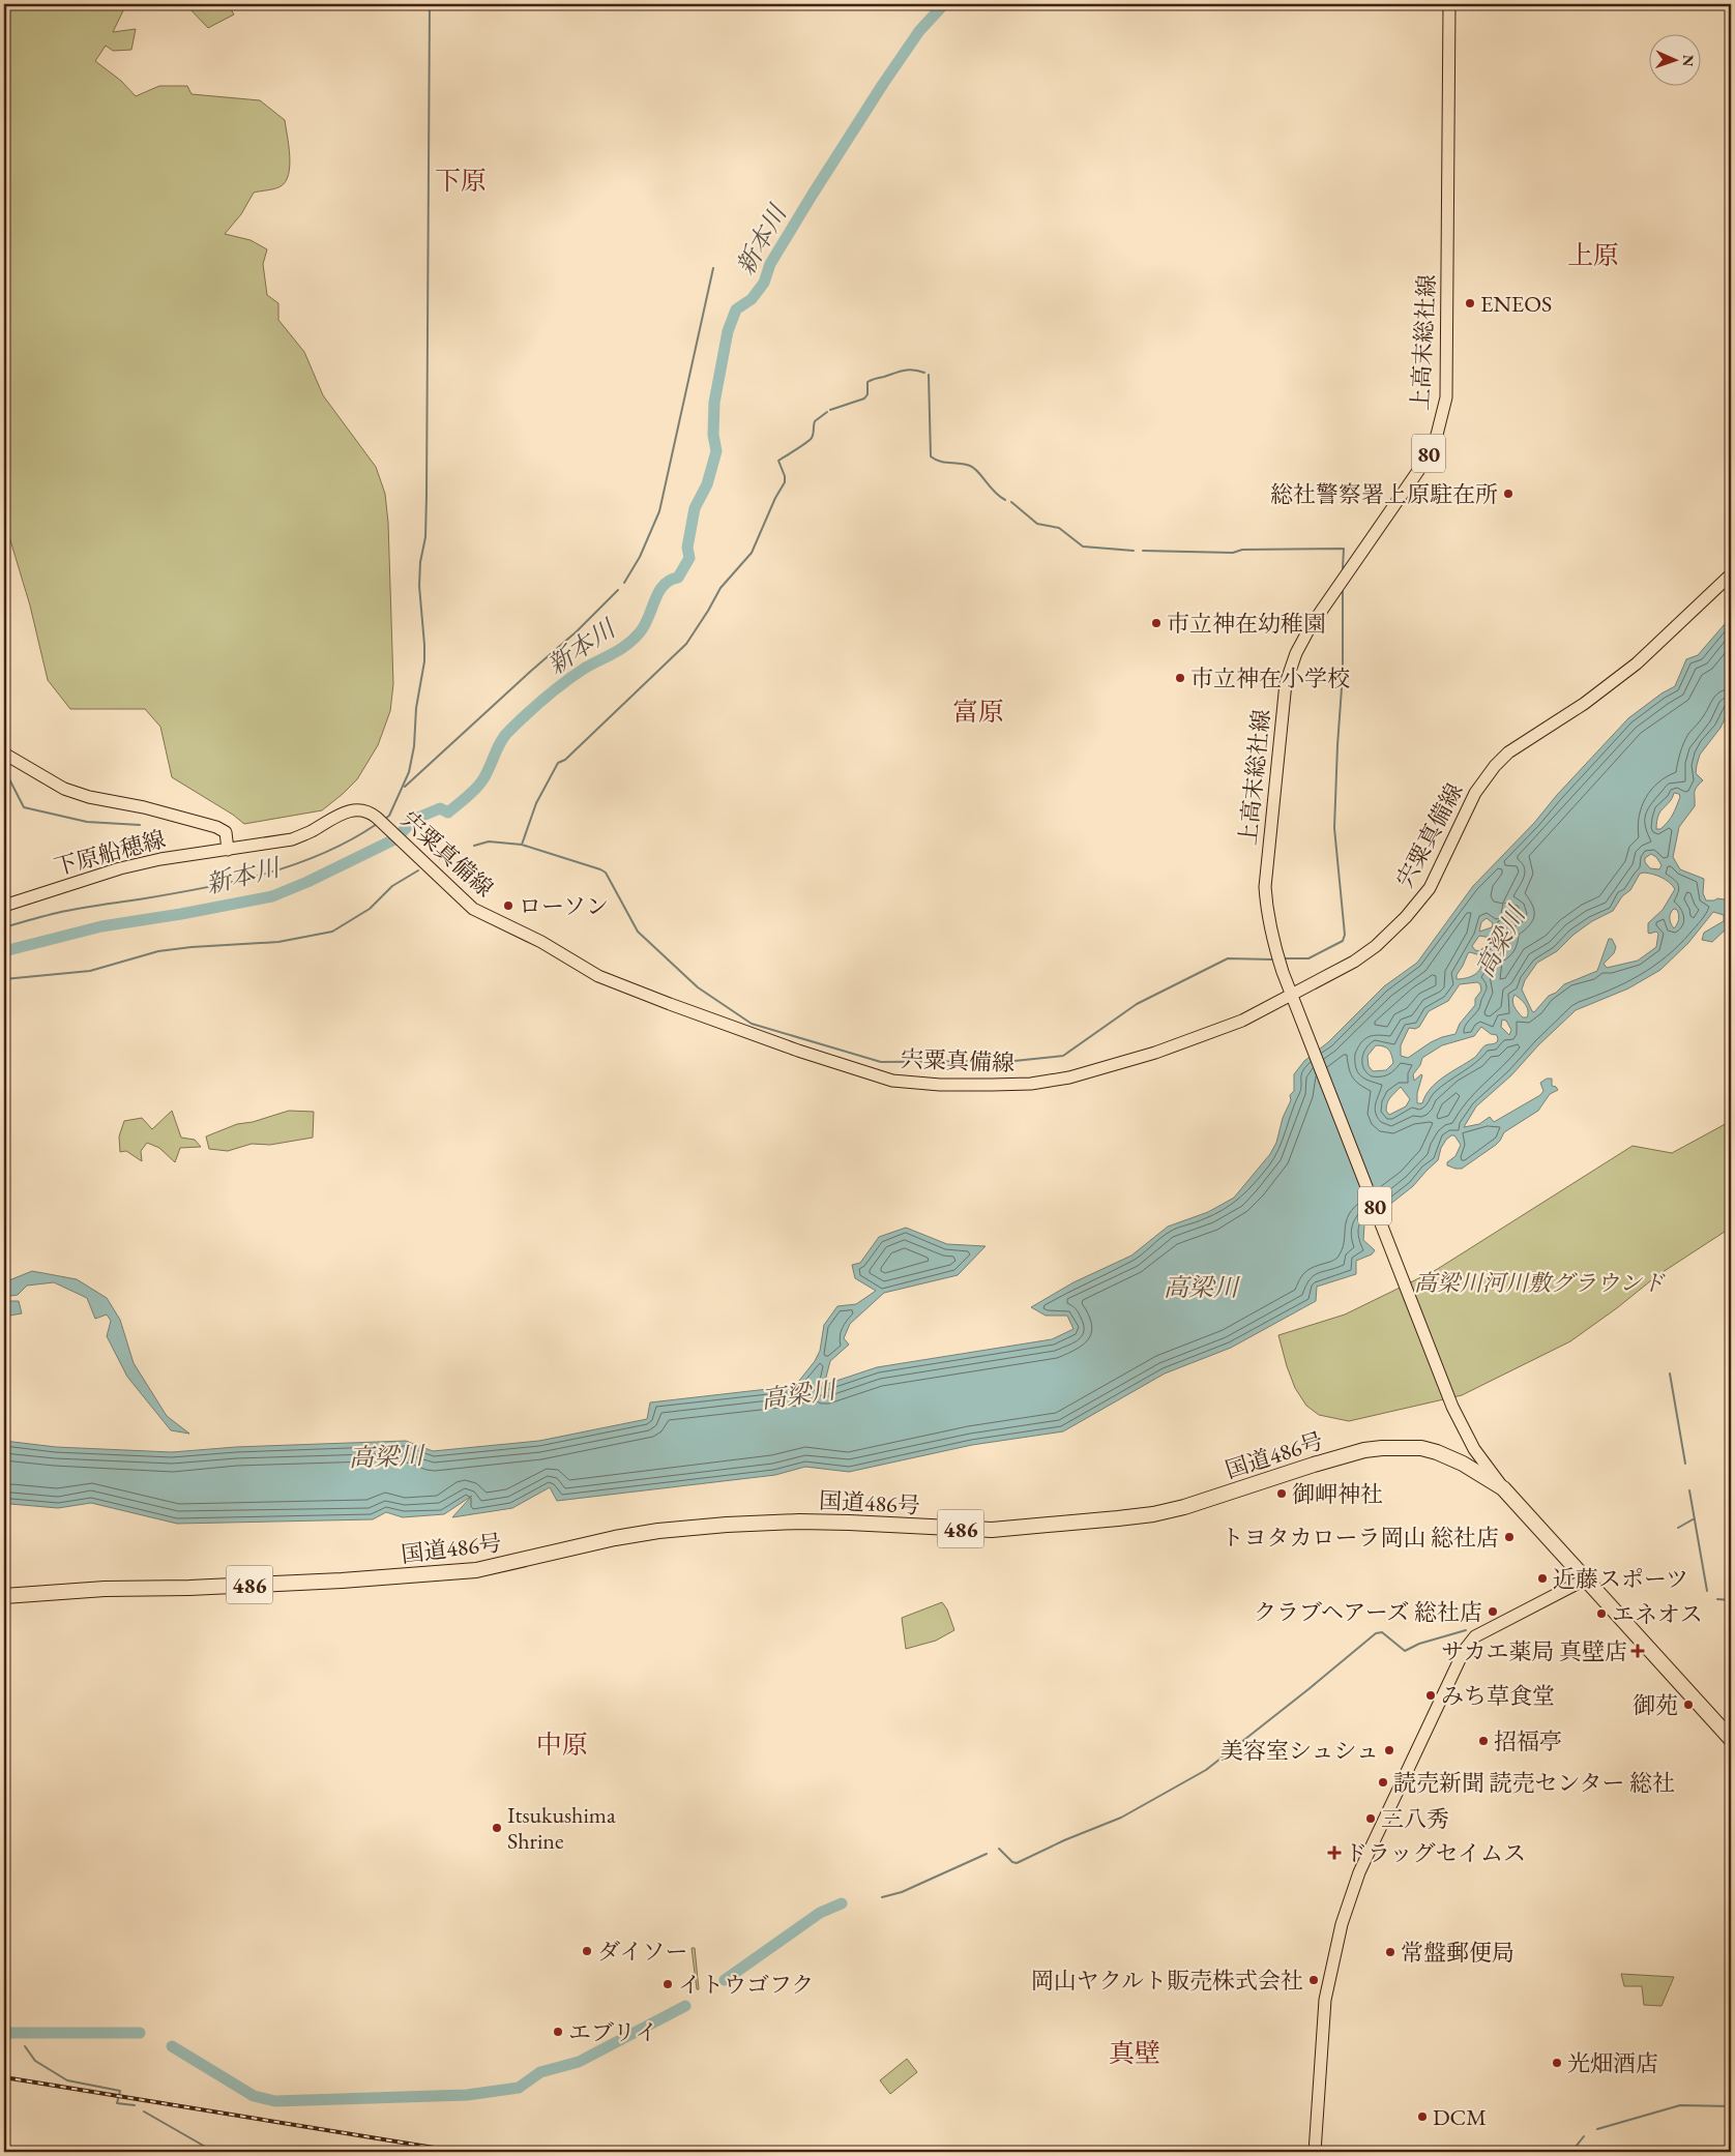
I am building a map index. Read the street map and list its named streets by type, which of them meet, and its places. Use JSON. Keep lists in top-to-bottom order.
{
  "streets": {
    "highway": ["国道486号", "486"],
    "main road": [
      "上高末総社線",
      "80",
      "宍粟真備線",
      "下原船穂線"
    ]
  },
  "crossings": [
    ["上高末総社線", "宍粟真備線"],
    ["上高末総社線", "国道486号"],
    ["宍粟真備線", "下原船穂線"]
  ],
  "districts": [
    "下原",
    "上原",
    "富原",
    "中原",
    "真壁"
  ],
  "water": ["新本川", "高梁川"],
  "parks": ["高梁川河川敷グラウンド"],
  "places": {
    "other": [
      "ENEOS",
      "総社警察署上原駐在所",
      "市立神在幼稚園",
      "市立神在小学校",
      "ローソン",
      "御岬神社",
      "トヨタカローラ岡山 総社店",
      "近藤スポーツ",
      "クラブヘアーズ 総社店",
      "エネオス",
      "みち草食堂",
      "御苑",
      "招福亭",
      "美容室シュシュ",
      "読売新聞 読売センター 総社",
      "三八秀",
      "Itsukushima Shrine",
      "ダイソー",
      "常盤郵便局",
      "岡山ヤクルト販売株式会社",
      "イトウゴフク",
      "エブリイ",
      "光畑酒店",
      "DCM"
    ],
    "health": ["サカエ薬局 真壁店", "ドラッグセイムス"]
  },
  "north": "right"
}
